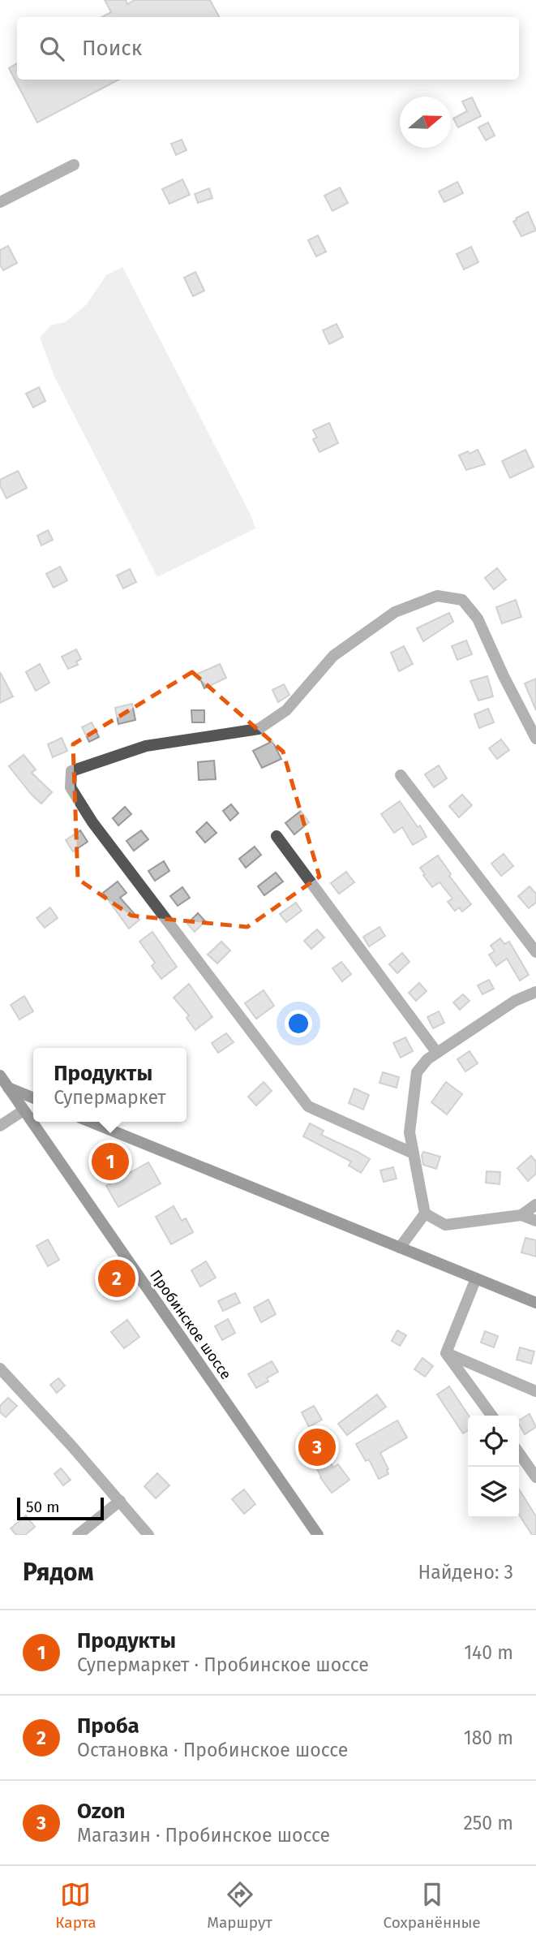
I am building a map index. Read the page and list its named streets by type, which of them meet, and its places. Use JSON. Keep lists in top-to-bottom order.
{
  "streets": {
    "main road": ["Пробинское шоссе"]
  },
  "scale_bar": "50 m",
  "north": "right",
  "page": {
    "search": "Поиск",
    "popup": ["Продукты", "Супермаркет"],
    "pins": ["1", "2", "3"],
    "scale": "50 m",
    "heading": ["Рядом", "Найдено: 3"],
    "list": [
      {
        "mark": "1",
        "name": "Продукты",
        "note": "Супермаркет · Пробинское шоссе",
        "value": "140 m"
      },
      {
        "mark": "2",
        "name": "Проба",
        "note": "Остановка · Пробинское шоссе",
        "value": "180 m"
      },
      {
        "mark": "3",
        "name": "Ozon",
        "note": "Магазин · Пробинское шоссе",
        "value": "250 m"
      }
    ],
    "nav": ["Карта", "Маршрут", "Сохранённые"]
  }
}
